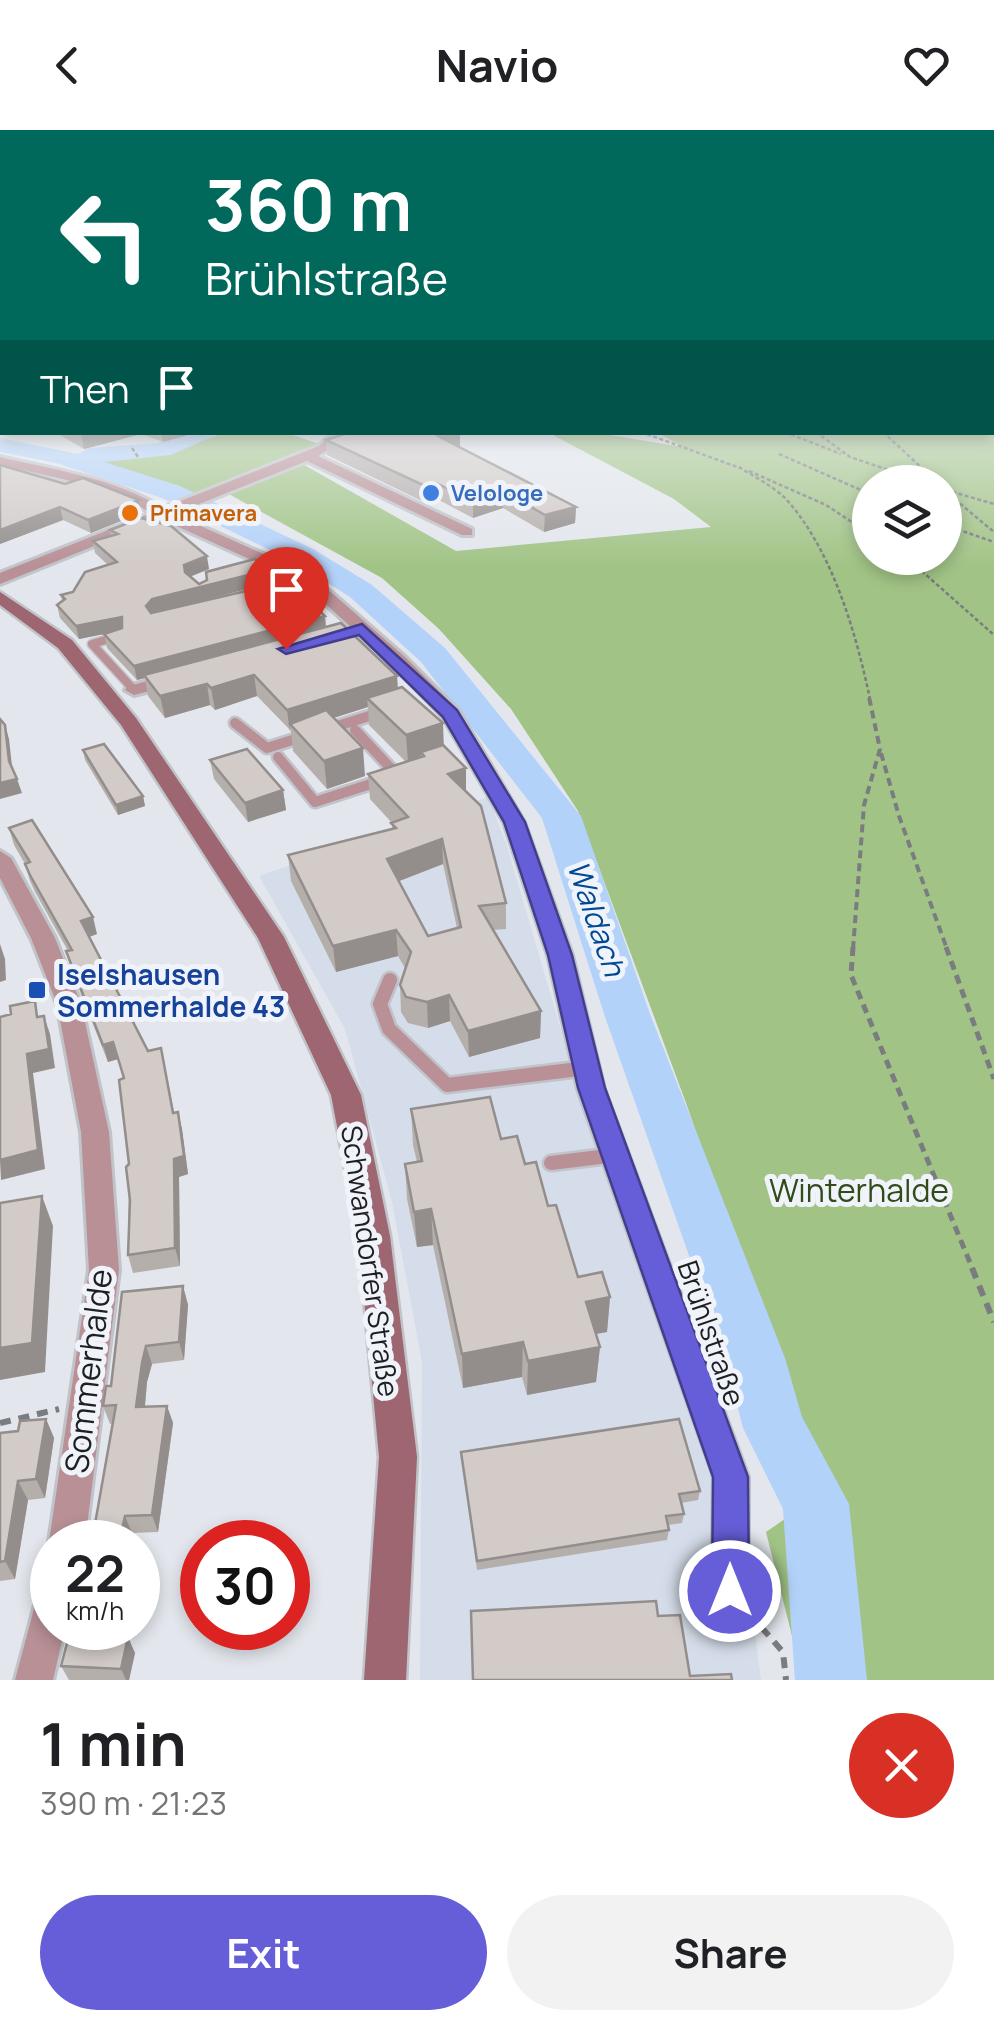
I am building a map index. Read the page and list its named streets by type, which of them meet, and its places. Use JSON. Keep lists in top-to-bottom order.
{
  "streets": {
    "main road": ["Schwandorfer Straße"],
    "street": ["Brühlstraße", "Sommerhalde"]
  },
  "water": ["Waldach"],
  "parks": ["Winterhalde"],
  "places": {
    "other": ["Velologe", "Primavera"],
    "transit": ["Iselshausen Sommerhalde 43"]
  },
  "page": {
    "header": "Navio",
    "turn": ["360 m", "Brühlstraße"],
    "then": "Then",
    "speed": "22 km/h",
    "limit": "30",
    "heading": ["1 min", "390 m · 21:23"],
    "buttons": ["Exit", "Share"]
  }
}
